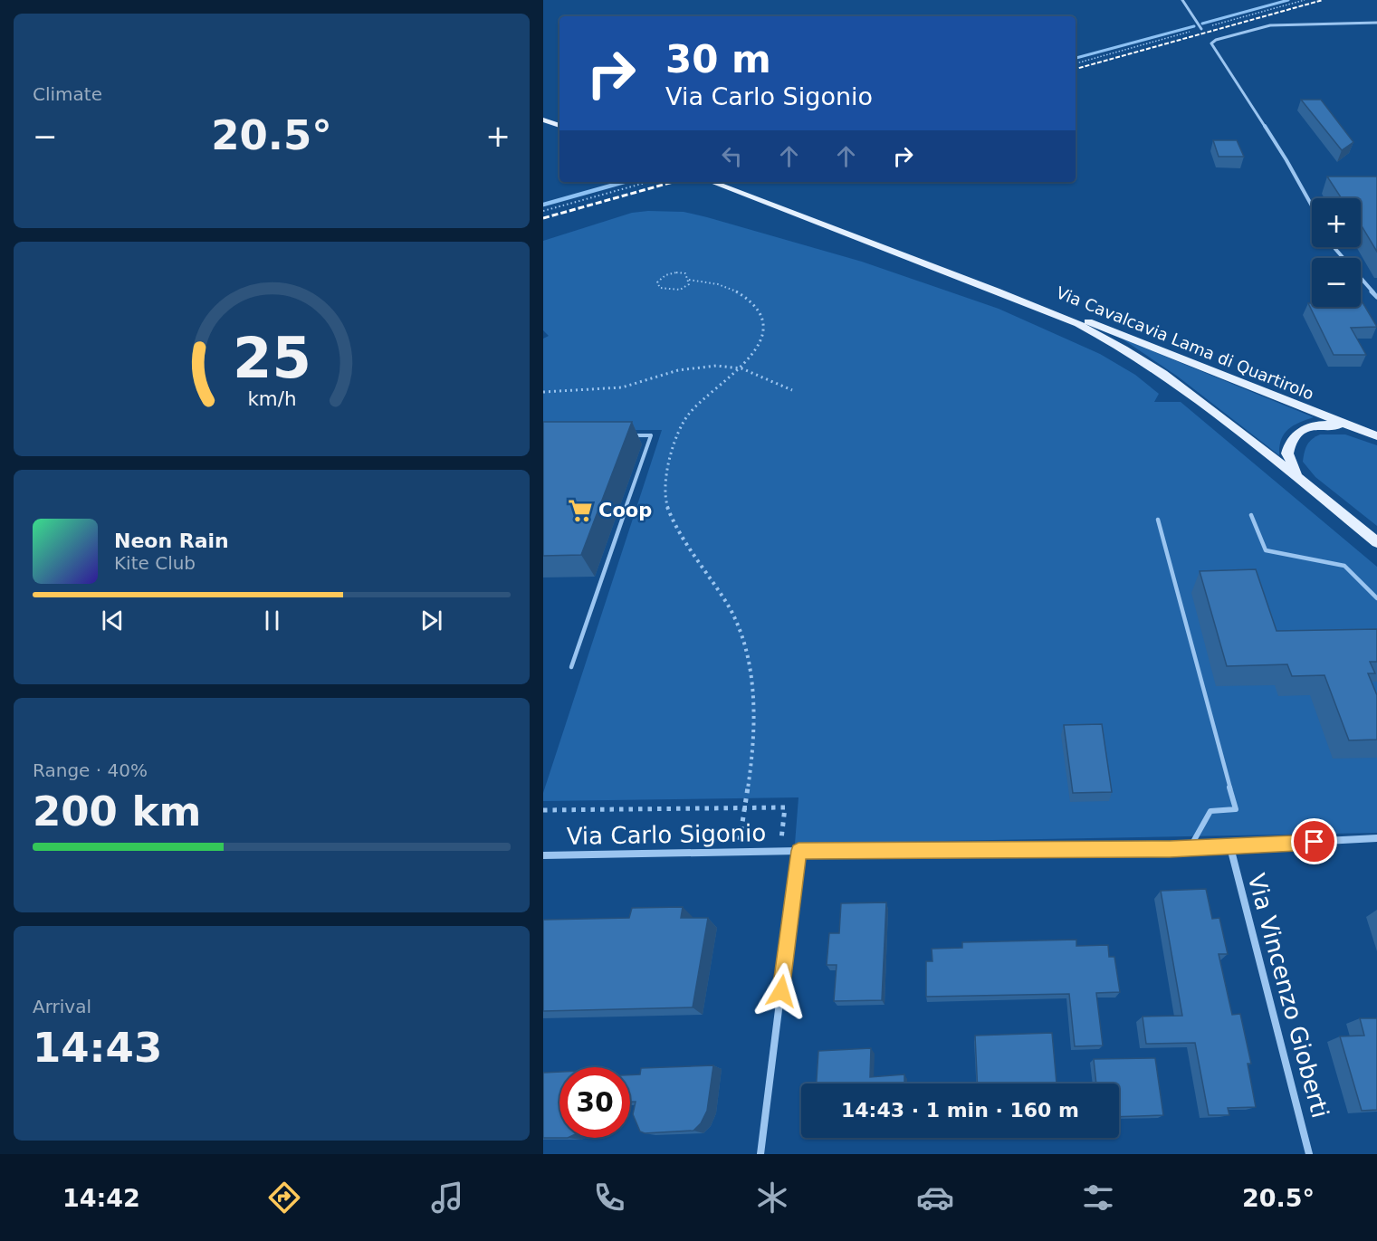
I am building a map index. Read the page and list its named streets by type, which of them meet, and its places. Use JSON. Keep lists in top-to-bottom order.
{
  "streets": {
    "main road": ["Via Cavalcavia Lama di Quartirolo"],
    "street": ["Via Carlo Sigonio", "Via Vincenzo Gioberti"]
  },
  "crossings": [
    ["Via Carlo Sigonio", "Via Vincenzo Gioberti"]
  ],
  "places": {
    "supermarket": ["Coop"]
  },
  "page": {
    "tile": [
      "Climate",
      ["Range · 40%", "200 km"],
      ["Arrival", "14:43"]
    ],
    "turn": ["30 m", "Via Carlo Sigonio"],
    "heat": ["−", "20.5°", "+"],
    "map_buttons": ["+", "−"],
    "song": ["Neon Rain", "Kite Club"],
    "limit": "30",
    "trip": "14:43 · 1 min · 160 m",
    "tabs": ["14:42", "20.5°"],
    "gauge": ["25", "km/h"]
  }
}
